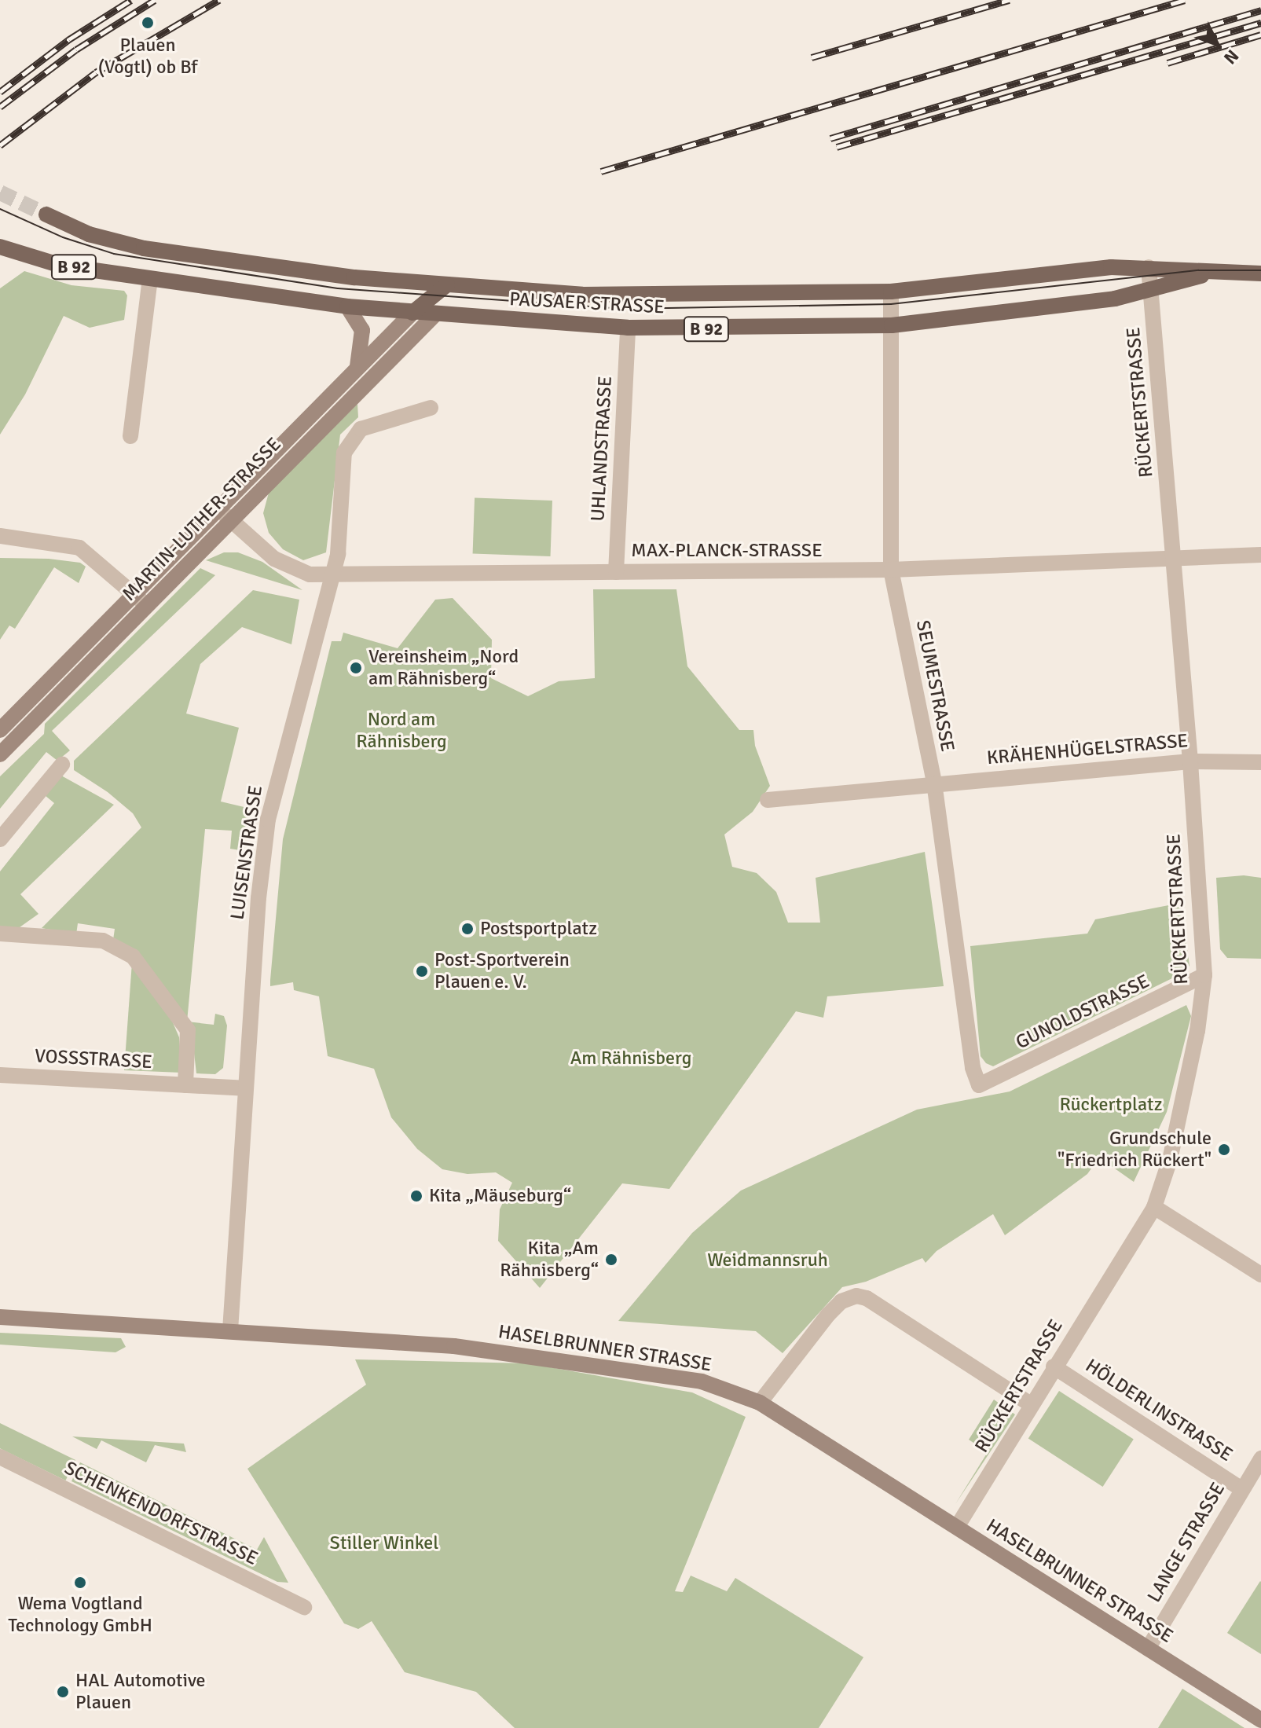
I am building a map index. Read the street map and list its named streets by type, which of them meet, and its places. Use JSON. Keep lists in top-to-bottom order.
{
  "streets": {
    "main road": ["B 92", "PAUSAER STRASSE"],
    "street": [
      "RÜCKERTSTRASSE",
      "UHLANDSTRASSE",
      "MARTIN-LUTHER-STRASSE",
      "MAX-PLANCK-STRASSE",
      "SEUMESTRASSE",
      "KRÄHENHÜGELSTRASSE",
      "LUISENSTRASSE",
      "GUNOLDSTRASSE",
      "VOSSSTRASSE",
      "HASELBRUNNER STRASSE",
      "HÖLDERLINSTRASSE",
      "SCHENKENDORFSTRASSE",
      "LANGE STRASSE"
    ]
  },
  "crossings": [
    ["PAUSAER STRASSE", "RÜCKERTSTRASSE"],
    ["PAUSAER STRASSE", "UHLANDSTRASSE"],
    ["PAUSAER STRASSE", "MARTIN-LUTHER-STRASSE"],
    ["PAUSAER STRASSE", "SEUMESTRASSE"],
    ["RÜCKERTSTRASSE", "MAX-PLANCK-STRASSE"],
    ["RÜCKERTSTRASSE", "KRÄHENHÜGELSTRASSE"],
    ["RÜCKERTSTRASSE", "GUNOLDSTRASSE"],
    ["RÜCKERTSTRASSE", "HASELBRUNNER STRASSE"],
    ["RÜCKERTSTRASSE", "HÖLDERLINSTRASSE"],
    ["UHLANDSTRASSE", "MAX-PLANCK-STRASSE"],
    ["MARTIN-LUTHER-STRASSE", "MAX-PLANCK-STRASSE"],
    ["MAX-PLANCK-STRASSE", "SEUMESTRASSE"],
    ["MAX-PLANCK-STRASSE", "LUISENSTRASSE"],
    ["SEUMESTRASSE", "KRÄHENHÜGELSTRASSE"],
    ["SEUMESTRASSE", "GUNOLDSTRASSE"],
    ["LUISENSTRASSE", "VOSSSTRASSE"],
    ["LUISENSTRASSE", "HASELBRUNNER STRASSE"],
    ["HASELBRUNNER STRASSE", "LANGE STRASSE"],
    ["HÖLDERLINSTRASSE", "LANGE STRASSE"]
  ],
  "parks": [
    "Nord am Rähnisberg",
    "Am Rähnisberg",
    "Rückertplatz",
    "Weidmannsruh",
    "Stiller Winkel"
  ],
  "places": [
    "Plauen (Vogtl) ob Bf",
    "Vereinsheim „Nord am Rähnisberg“",
    "Postsportplatz",
    "Post-Sportverein Plauen e. V.",
    "Grundschule \"Friedrich Rückert\"",
    "Kita „Mäuseburg“",
    "Kita „Am Rähnisberg“",
    "Wema Vogtland Technology GmbH",
    "HAL Automotive Plauen"
  ],
  "north": "bottom right"
}
